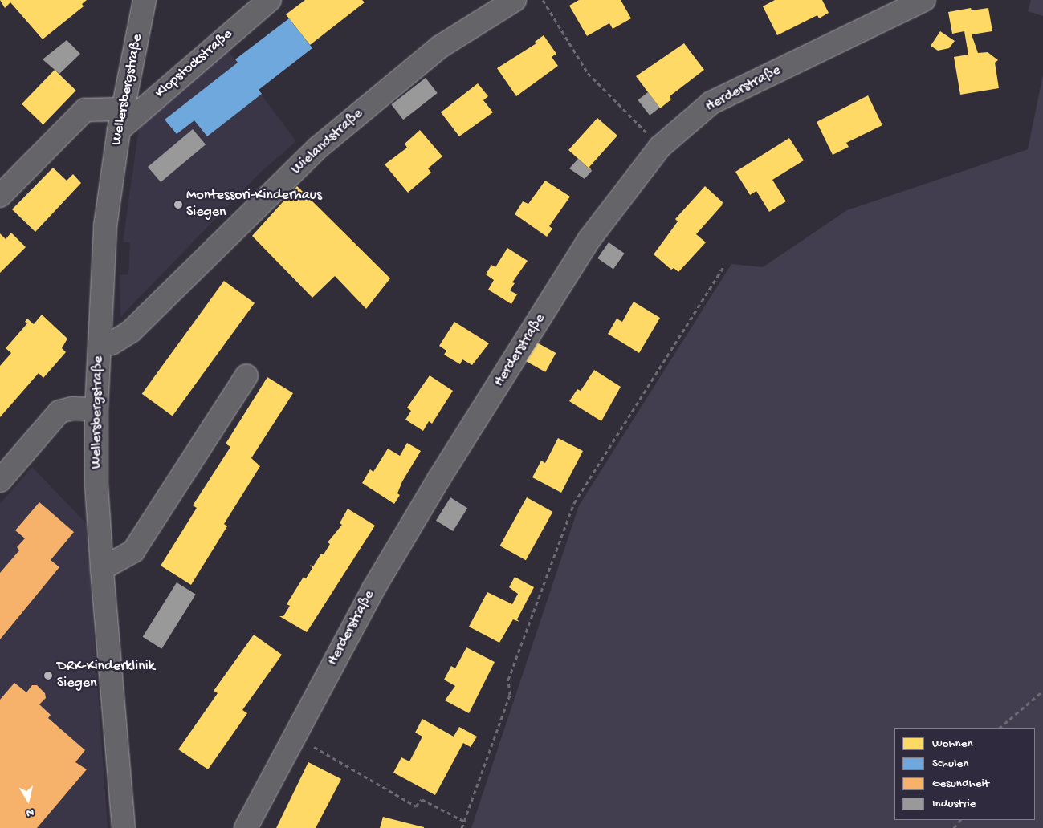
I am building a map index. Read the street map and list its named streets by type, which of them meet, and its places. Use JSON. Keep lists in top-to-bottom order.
{
  "streets": {
    "street": [
      "Klopstockstraße",
      "Herderstraße",
      "Wellersbergstraße",
      "Wielandstraße"
    ]
  },
  "crossings": [
    ["Klopstockstraße", "Wellersbergstraße"],
    ["Wellersbergstraße", "Wielandstraße"]
  ],
  "places": ["Montessori-Kinderhaus Siegen", "DRK-Kinderklinik Siegen"],
  "legend": [
    "Wohnen",
    "Schulen",
    "Gesundheit",
    "Industrie"
  ],
  "north": "bottom"
}
